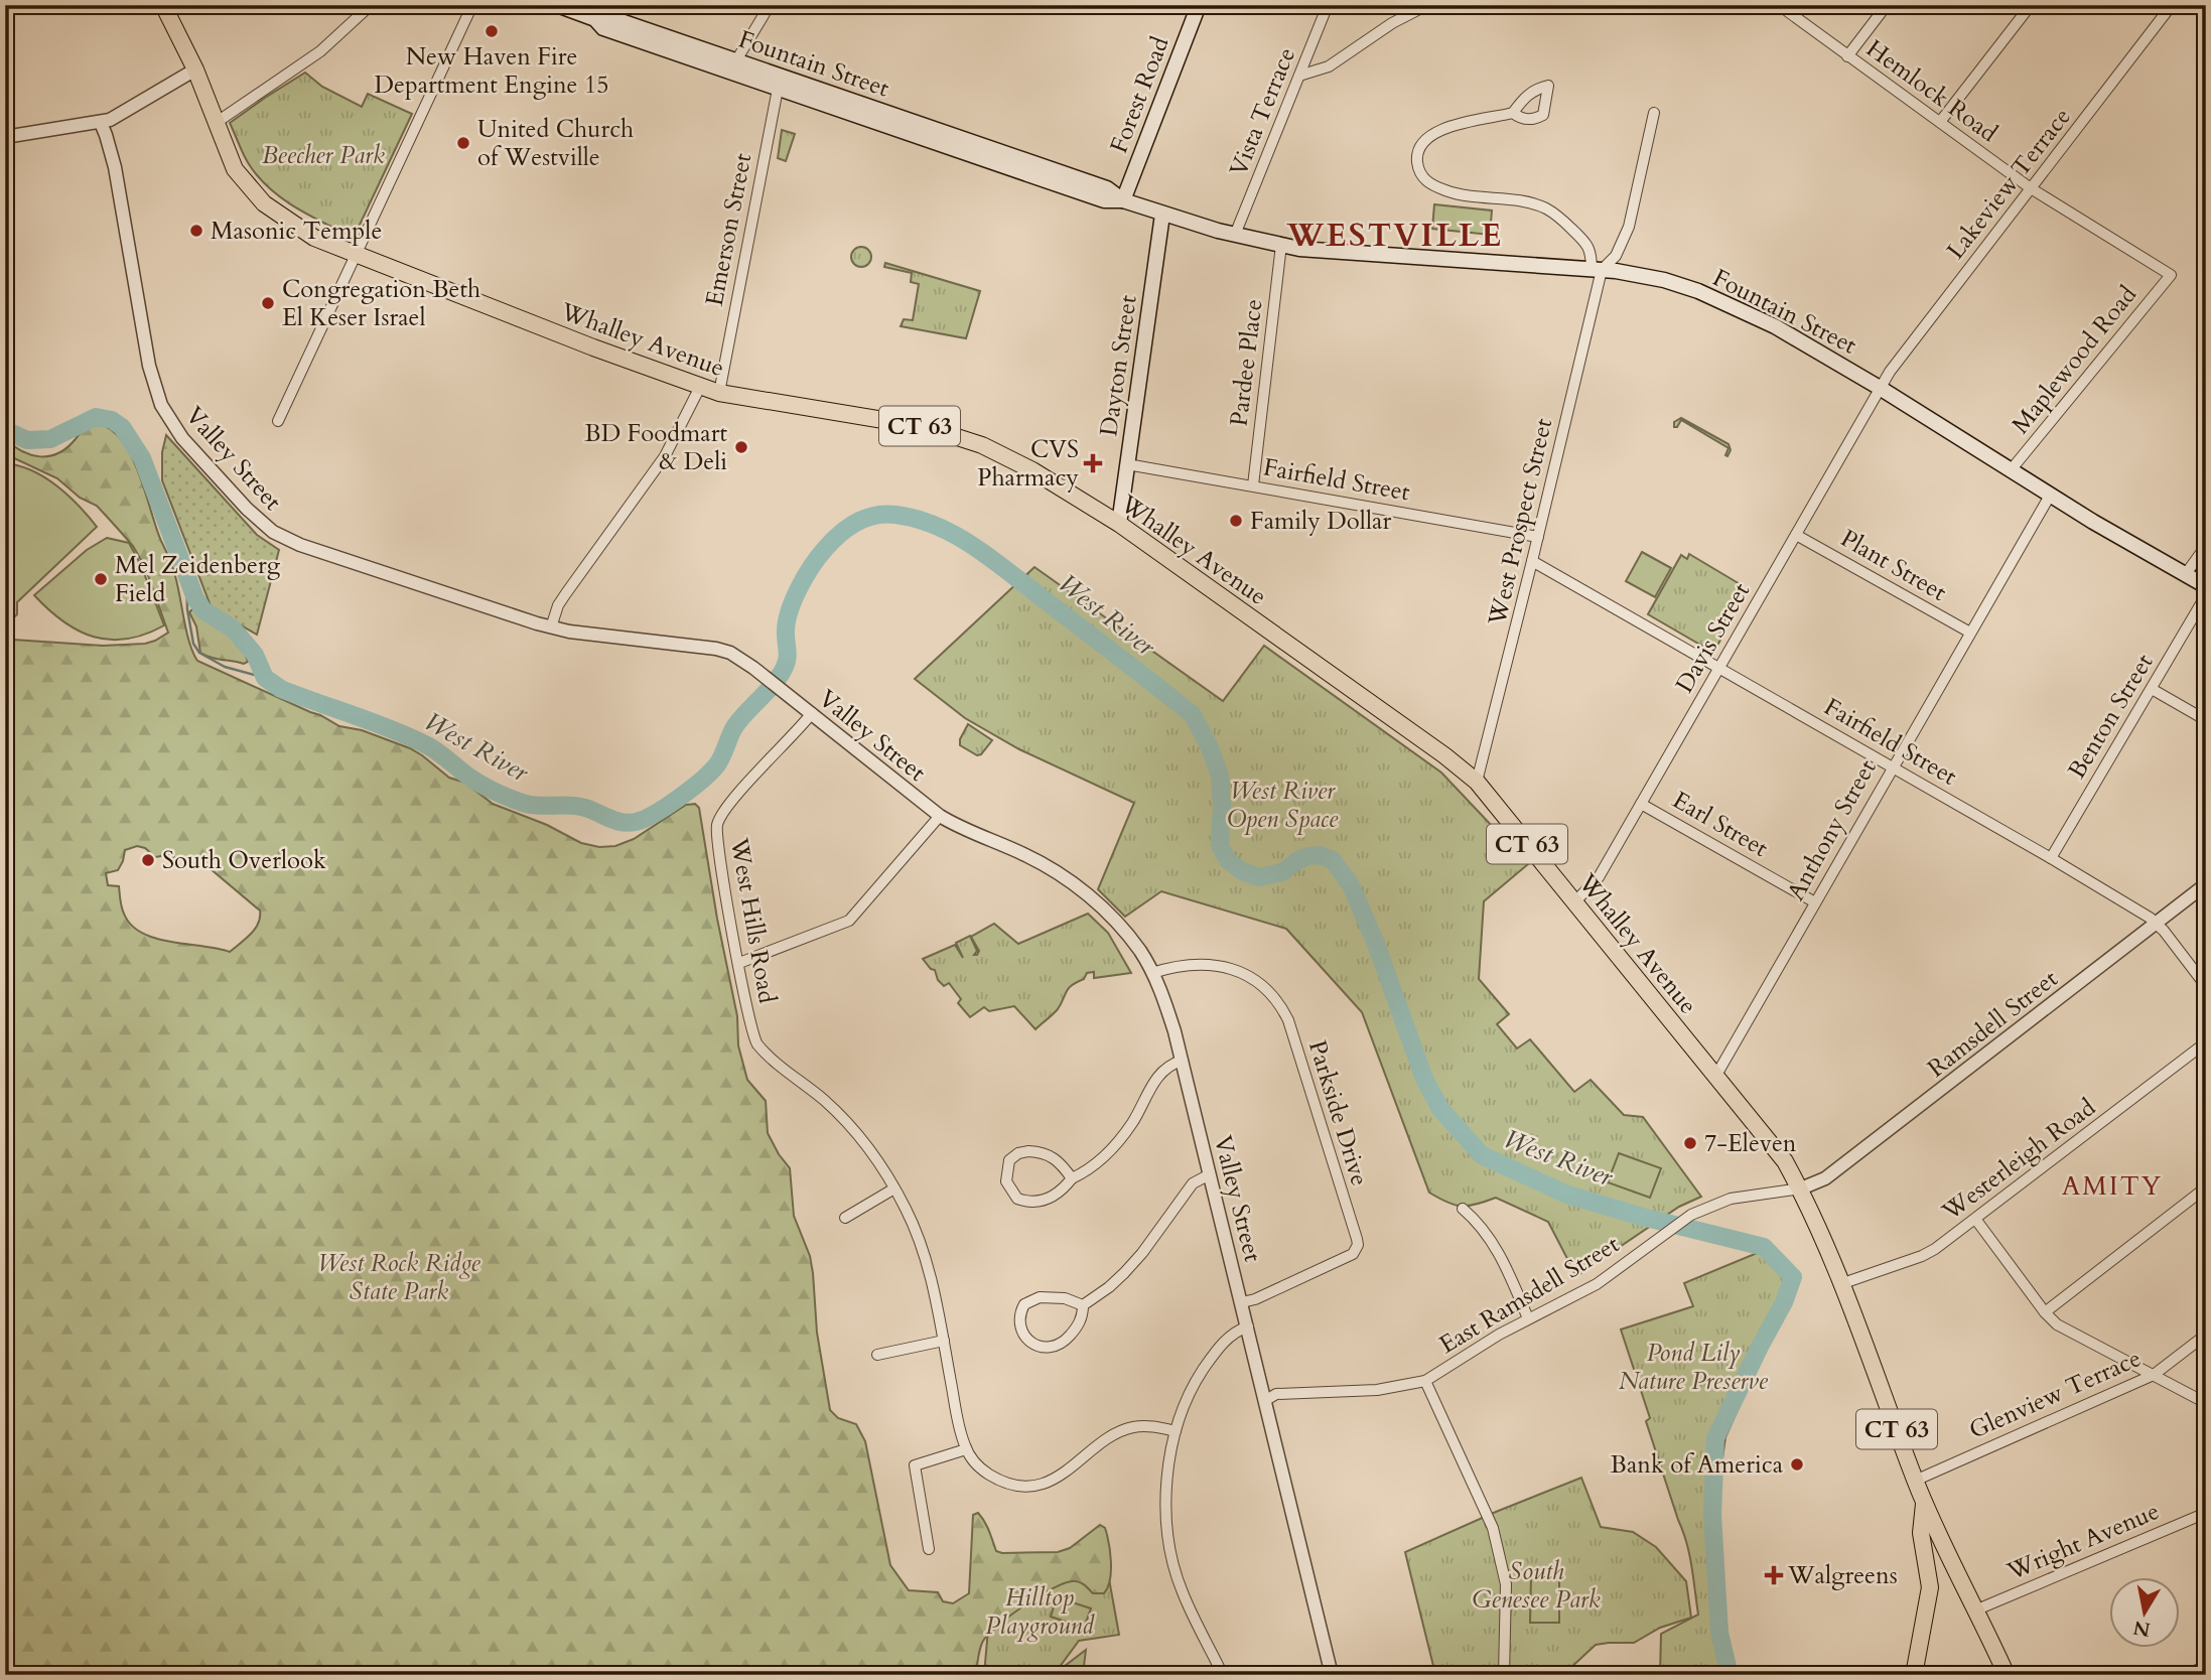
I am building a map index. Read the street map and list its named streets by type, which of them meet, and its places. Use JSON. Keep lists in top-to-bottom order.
{
  "streets": {
    "main road": [
      "Fountain Street",
      "Forest Road",
      "Whalley Avenue",
      "Dayton Street",
      "CT 63"
    ],
    "street": [
      "Hemlock Road",
      "Vista Terrace",
      "Lakeview Terrace",
      "Emerson Street",
      "Maplewood Road",
      "Pardee Place",
      "Valley Street",
      "Fairfield Street",
      "West Prospect Street",
      "Plant Street",
      "Davis Street",
      "Benton Street",
      "Earl Street",
      "Anthony Street",
      "West Hills Road",
      "Ramsdell Street",
      "Parkside Drive",
      "Westerleigh Road",
      "East Ramsdell Street",
      "Glenview Terrace",
      "Wright Avenue"
    ]
  },
  "crossings": [
    ["Fountain Street", "Forest Road"],
    ["Fountain Street", "Vista Terrace"],
    ["Fountain Street", "Lakeview Terrace"],
    ["Fountain Street", "Emerson Street"],
    ["Fountain Street", "Maplewood Road"],
    ["Fountain Street", "Pardee Place"],
    ["Fountain Street", "Dayton Street"],
    ["Fountain Street", "West Prospect Street"],
    ["Fountain Street", "Davis Street"],
    ["Fountain Street", "Anthony Street"],
    ["Hemlock Road", "Lakeview Terrace"],
    ["Hemlock Road", "Maplewood Road"],
    ["Lakeview Terrace", "Davis Street"],
    ["Emerson Street", "Whalley Avenue"],
    ["Whalley Avenue", "Dayton Street"],
    ["Whalley Avenue", "CT 63"],
    ["Whalley Avenue", "West Prospect Street"],
    ["Whalley Avenue", "Davis Street"],
    ["Whalley Avenue", "Anthony Street"],
    ["Whalley Avenue", "Ramsdell Street"],
    ["Whalley Avenue", "Westerleigh Road"],
    ["Whalley Avenue", "East Ramsdell Street"],
    ["Whalley Avenue", "Glenview Terrace"],
    ["Pardee Place", "Fairfield Street"],
    ["Dayton Street", "Fairfield Street"],
    ["CT 63", "Wright Avenue"],
    ["Valley Street", "West Hills Road"],
    ["Valley Street", "Parkside Drive"],
    ["Valley Street", "East Ramsdell Street"],
    ["Fairfield Street", "West Prospect Street"],
    ["Fairfield Street", "Davis Street"],
    ["Fairfield Street", "Benton Street"],
    ["Fairfield Street", "Anthony Street"],
    ["Fairfield Street", "Ramsdell Street"],
    ["Plant Street", "Davis Street"],
    ["Plant Street", "Anthony Street"],
    ["Davis Street", "Earl Street"],
    ["Earl Street", "Anthony Street"],
    ["Ramsdell Street", "East Ramsdell Street"]
  ],
  "districts": ["WESTVILLE", "AMITY"],
  "water": ["West River"],
  "parks": [
    "Beecher Park",
    "West River Open Space",
    "West Rock Ridge State Park",
    "Pond Lily Nature Preserve",
    "South Genesee Park",
    "Hilltop Playground"
  ],
  "places": {
    "other": [
      "New Haven Fire Department Engine 15",
      "United Church of Westville",
      "Masonic Temple",
      "Congregation Beth El Keser Israel",
      "BD Foodmart & Deli",
      "Family Dollar",
      "Mel Zeidenberg Field",
      "South Overlook",
      "7-Eleven",
      "Bank of America"
    ],
    "health": ["CVS Pharmacy", "Walgreens"]
  },
  "north": "bottom"
}
